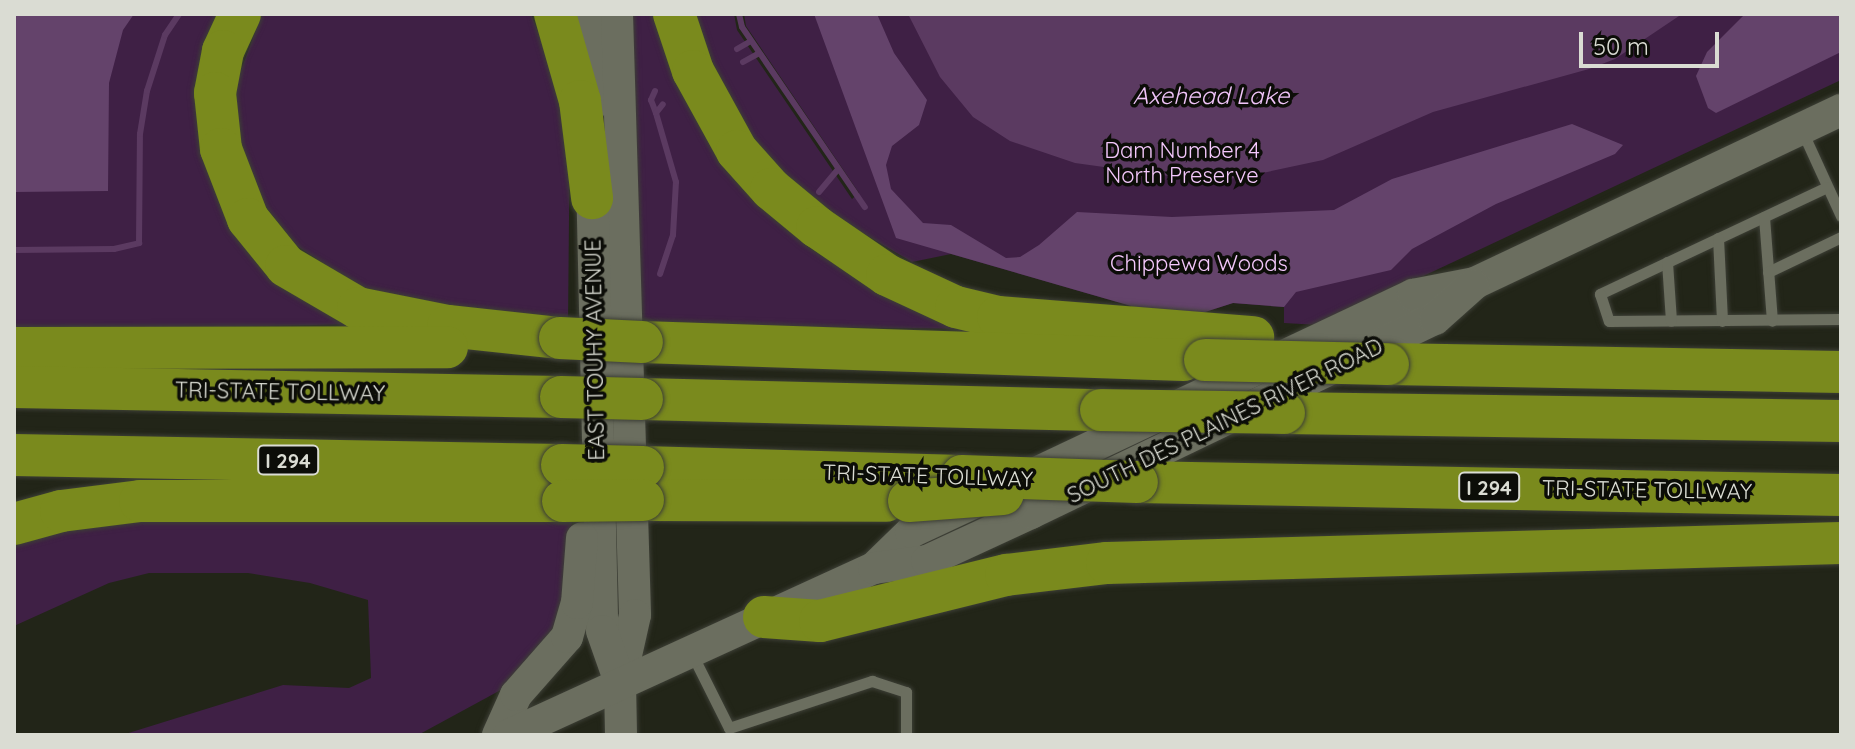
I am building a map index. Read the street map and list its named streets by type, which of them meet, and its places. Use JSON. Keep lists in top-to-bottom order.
{
  "streets": {
    "highway": ["TRI-STATE TOLLWAY", "I 294"],
    "main road": ["EAST TOUHY AVENUE", "SOUTH DES PLAINES RIVER ROAD"]
  },
  "crossings": [
    ["EAST TOUHY AVENUE", "TRI-STATE TOLLWAY"],
    ["EAST TOUHY AVENUE", "SOUTH DES PLAINES RIVER ROAD"]
  ],
  "water": ["Axehead Lake"],
  "parks": ["Dam Number 4 North Preserve", "Chippewa Woods"],
  "scale_bar": "50 m"
}
